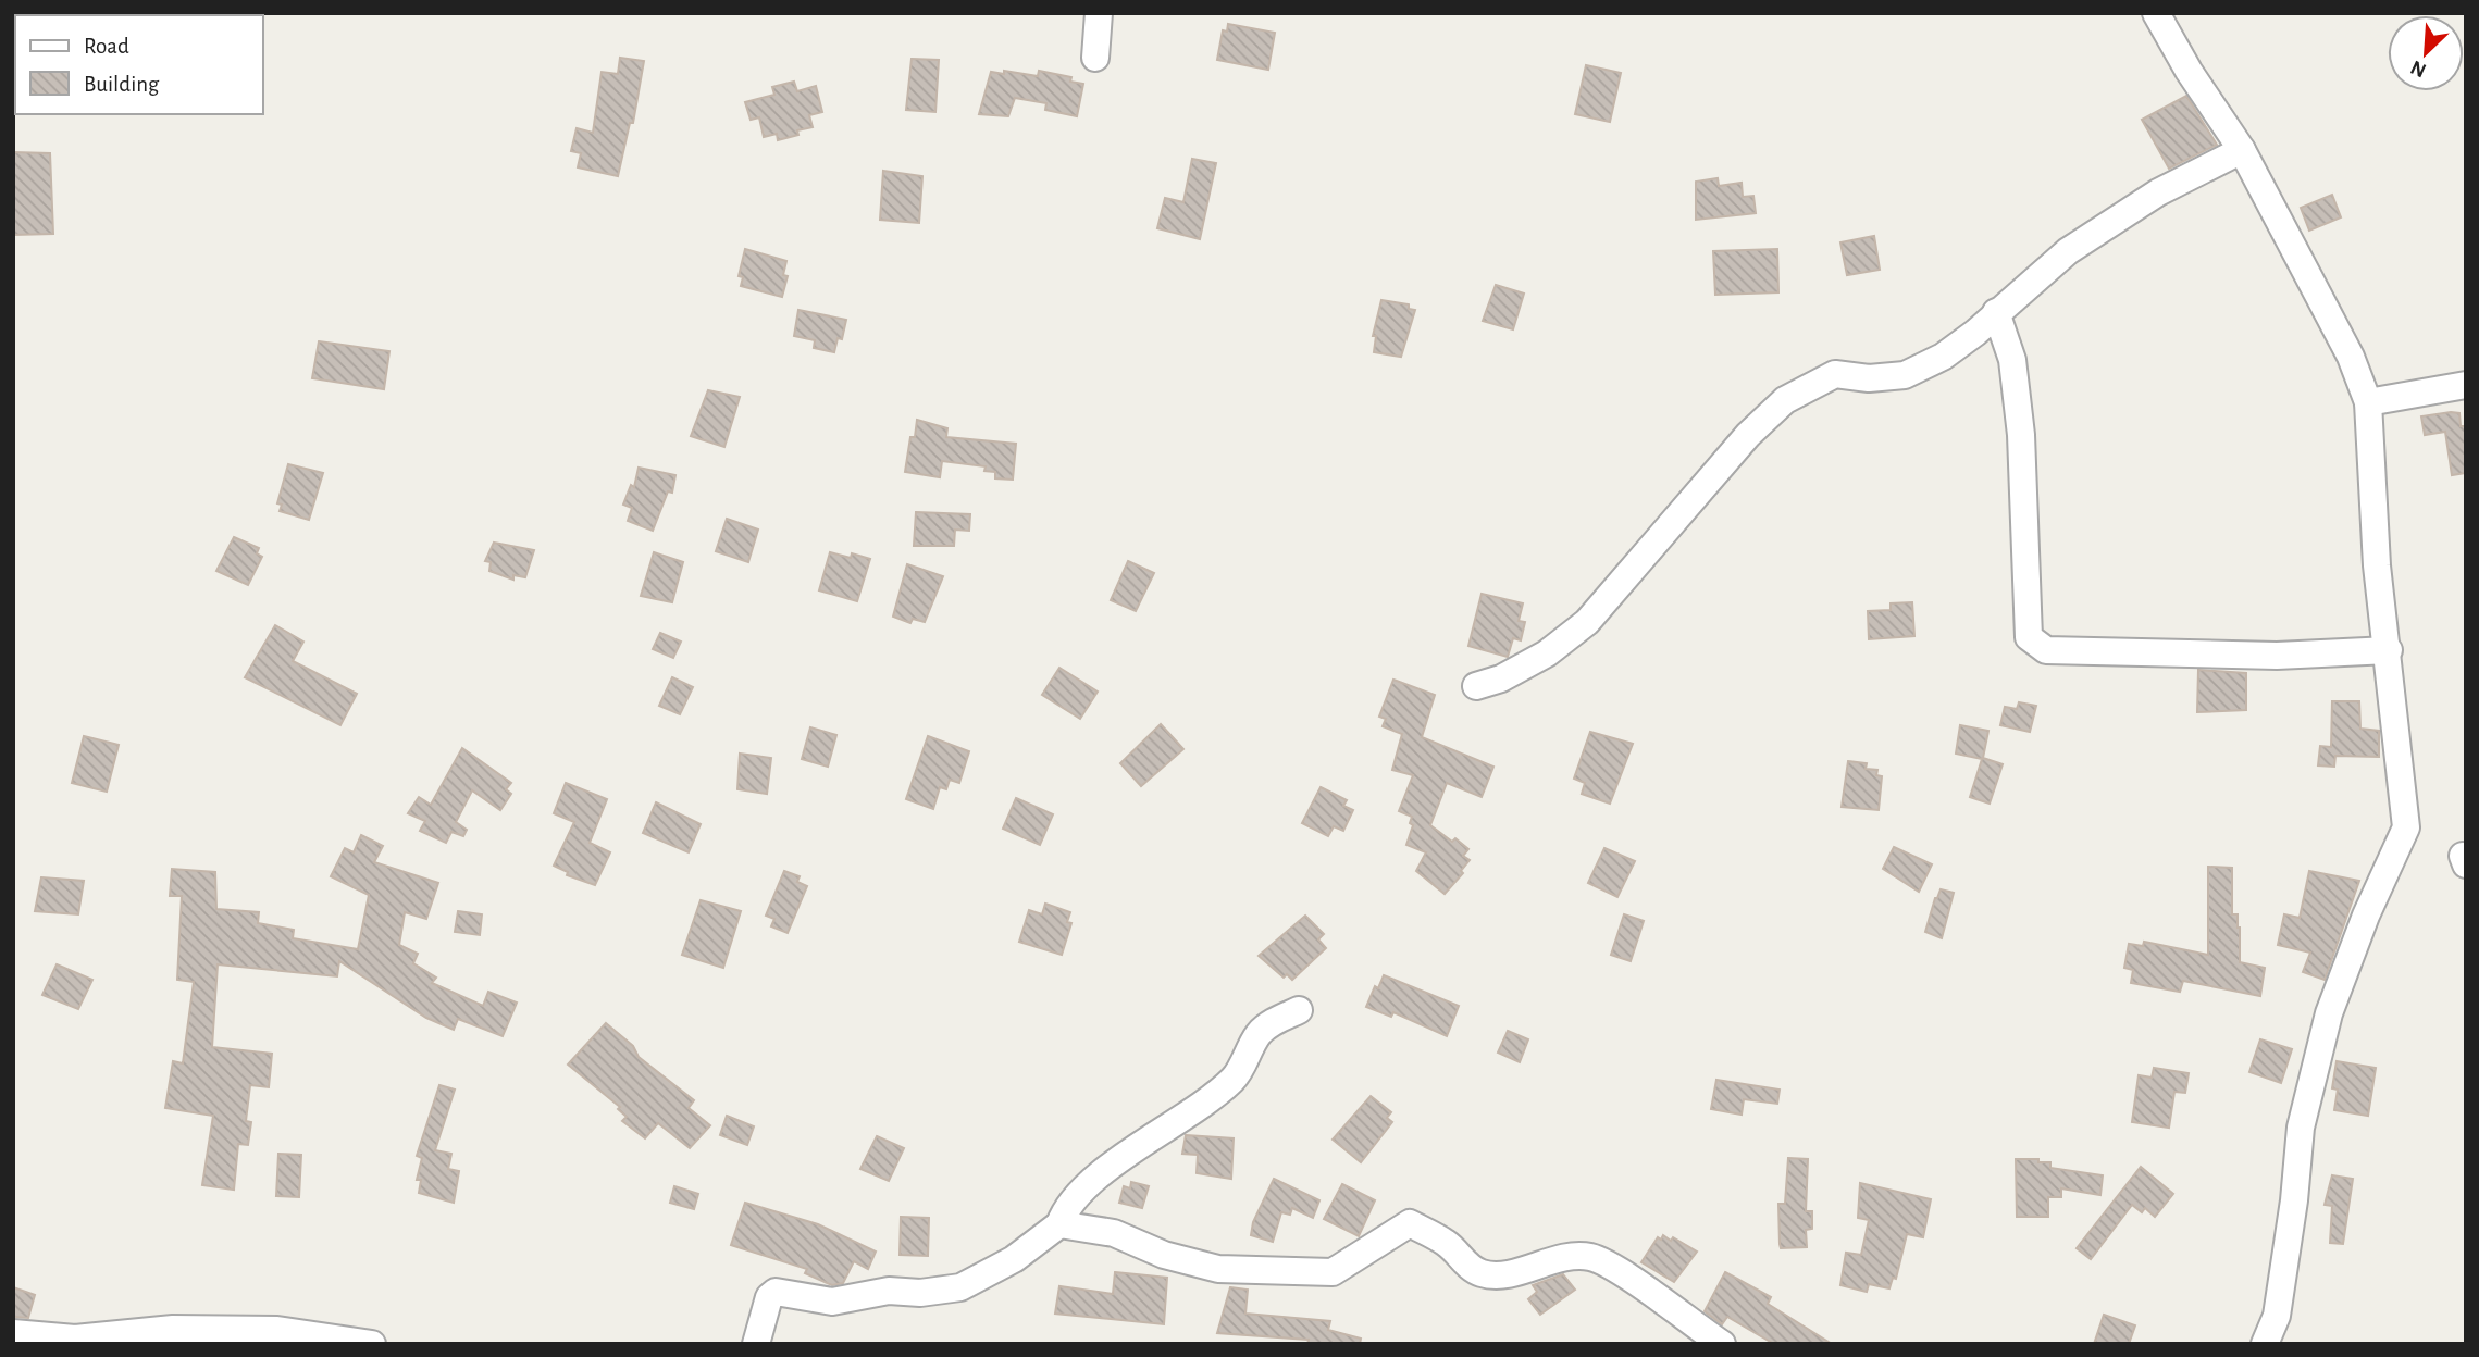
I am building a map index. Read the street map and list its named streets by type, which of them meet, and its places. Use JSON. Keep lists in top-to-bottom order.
{
  "legend": ["Road", "Building"],
  "north": "bottom left"
}
